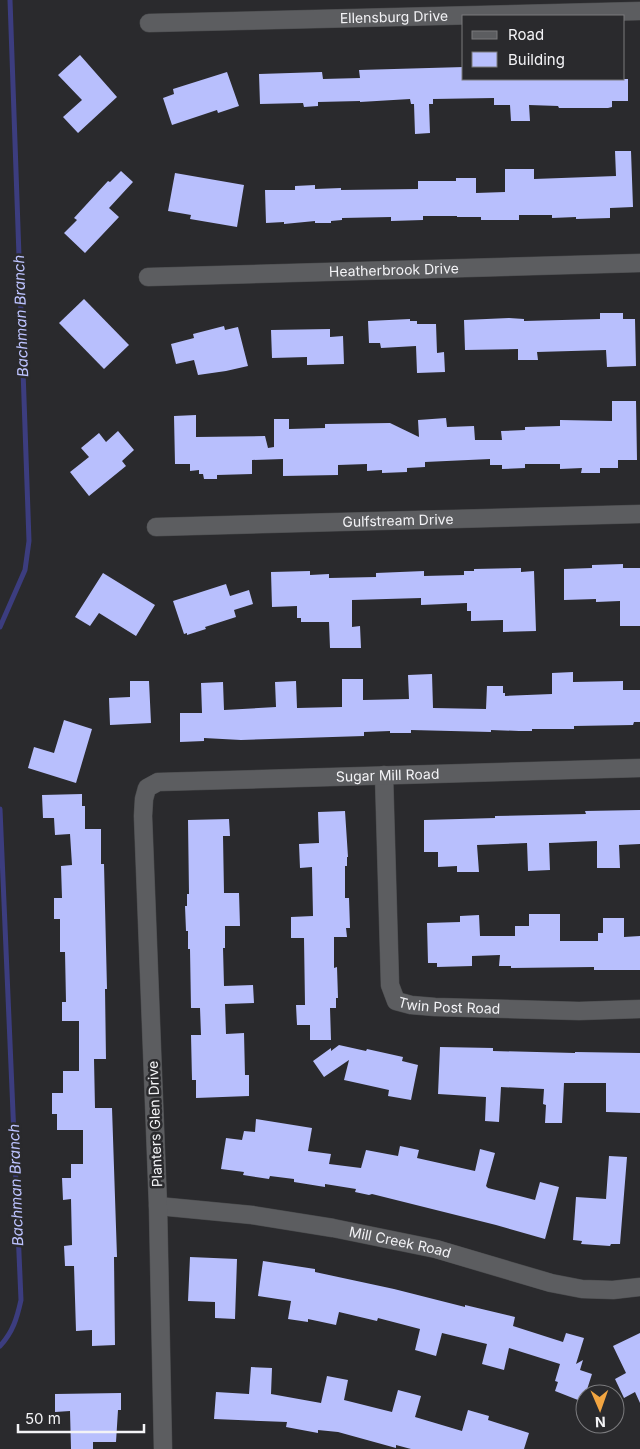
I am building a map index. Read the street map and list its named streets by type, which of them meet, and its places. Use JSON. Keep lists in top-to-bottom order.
{
  "streets": {
    "street": [
      "Ellensburg Drive",
      "Heatherbrook Drive",
      "Gulfstream Drive",
      "Sugar Mill Road",
      "Twin Post Road",
      "Planters Glen Drive",
      "Mill Creek Road"
    ]
  },
  "crossings": [
    ["Sugar Mill Road", "Twin Post Road"],
    ["Sugar Mill Road", "Planters Glen Drive"],
    ["Planters Glen Drive", "Mill Creek Road"]
  ],
  "water": ["Bachman Branch"],
  "legend": ["Road", "Building"],
  "scale_bar": "50 m",
  "north": "bottom"
}
